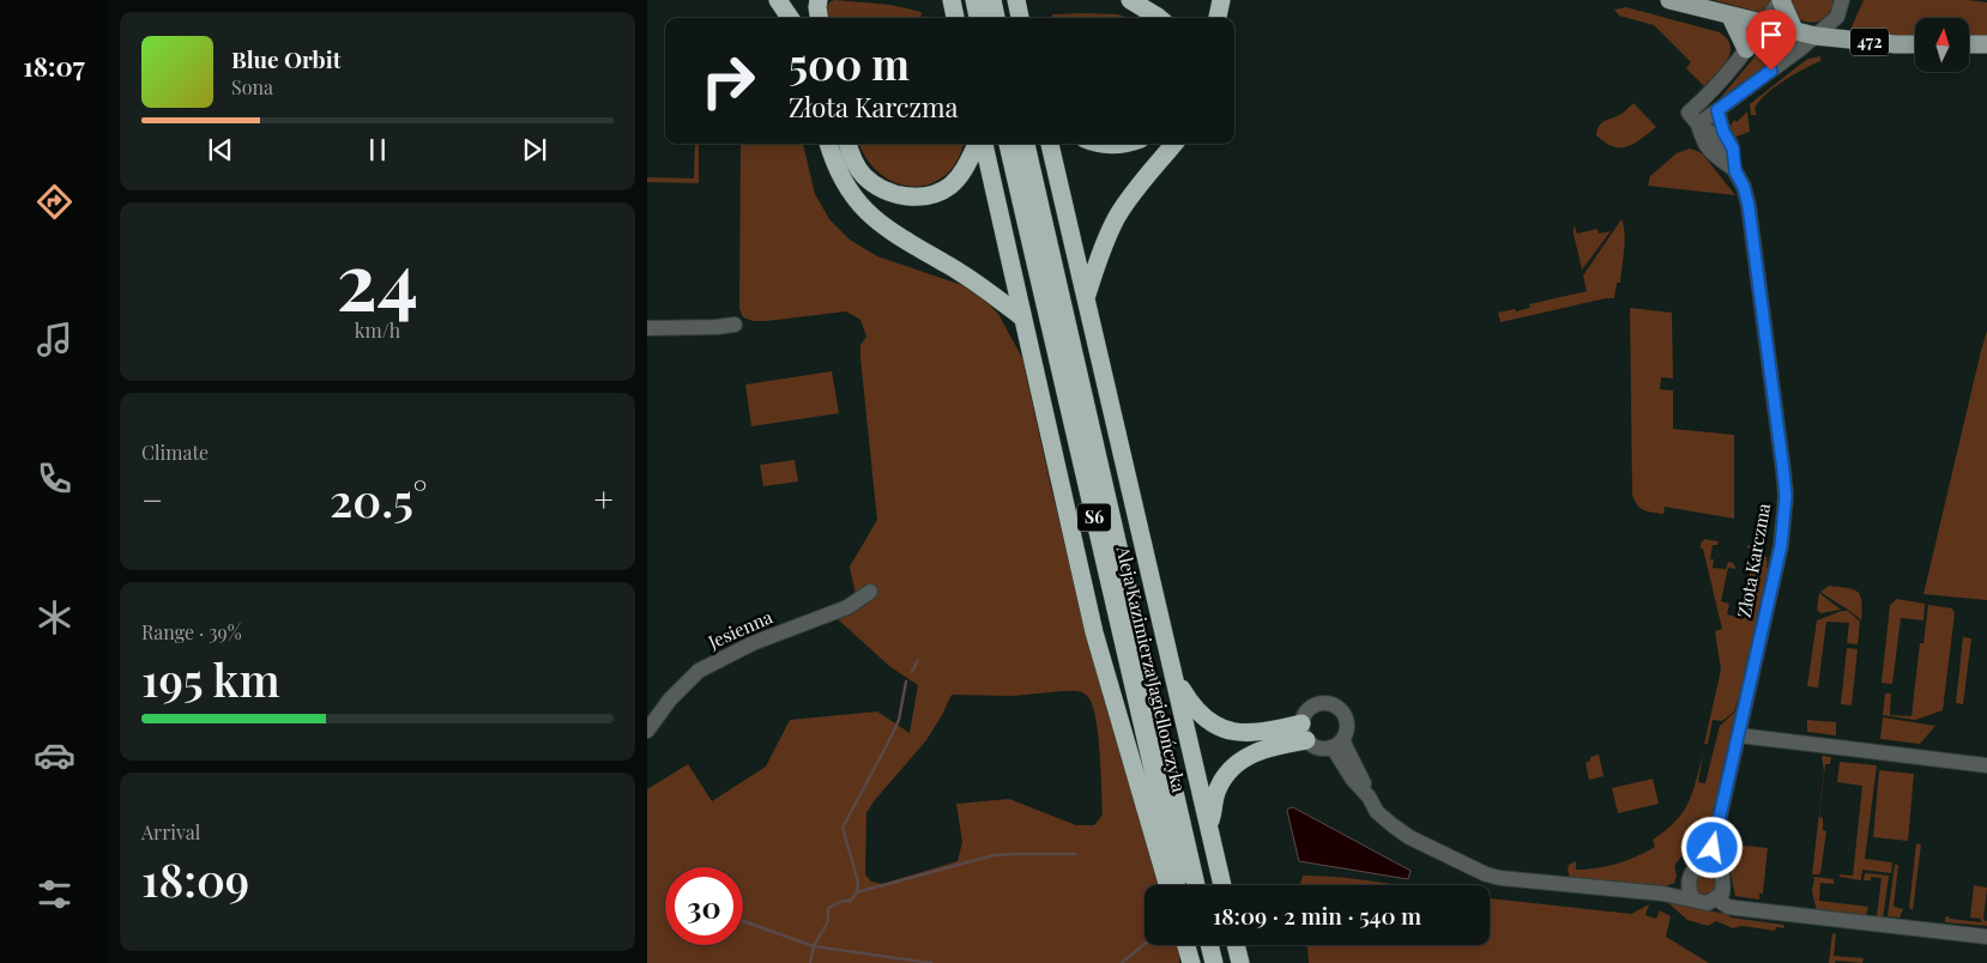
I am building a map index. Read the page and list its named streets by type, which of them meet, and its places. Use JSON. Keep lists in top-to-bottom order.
{
  "streets": {
    "highway": ["S6", "Aleja Kazimierza Jagiellończyka"],
    "main road": ["472"],
    "street": ["Złota Karczma", "Jesienna"]
  },
  "crossings": [
    ["472", "Złota Karczma"]
  ],
  "north": "top",
  "page": {
    "tabs": "18:07",
    "turn": ["500 m", "Złota Karczma"],
    "song": ["Blue Orbit", "Sona"],
    "tile": [
      ["24", "km/h"],
      "Climate",
      ["Range · 39%", "195 km"],
      ["Arrival", "18:09"]
    ],
    "heat": ["−", "20.5°", "+"],
    "limit": "30",
    "trip": "18:09 · 2 min · 540 m"
  }
}
